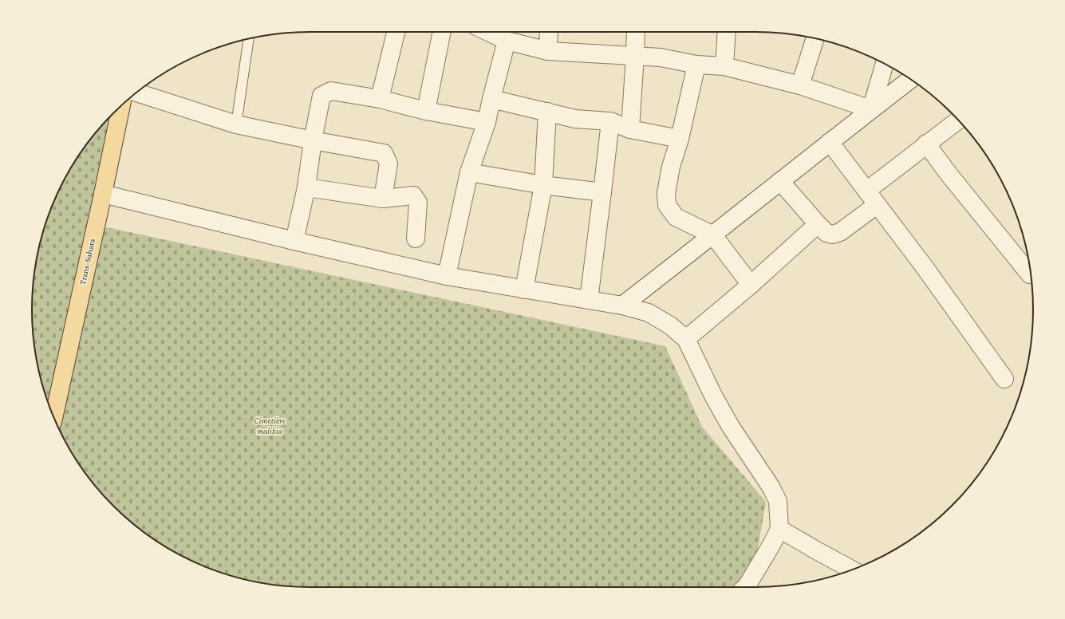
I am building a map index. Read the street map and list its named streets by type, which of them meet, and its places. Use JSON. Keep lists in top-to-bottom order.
{
  "streets": {
    "main road": ["Trans-Sahara"]
  },
  "parks": ["Cimetière malikia"]
}
